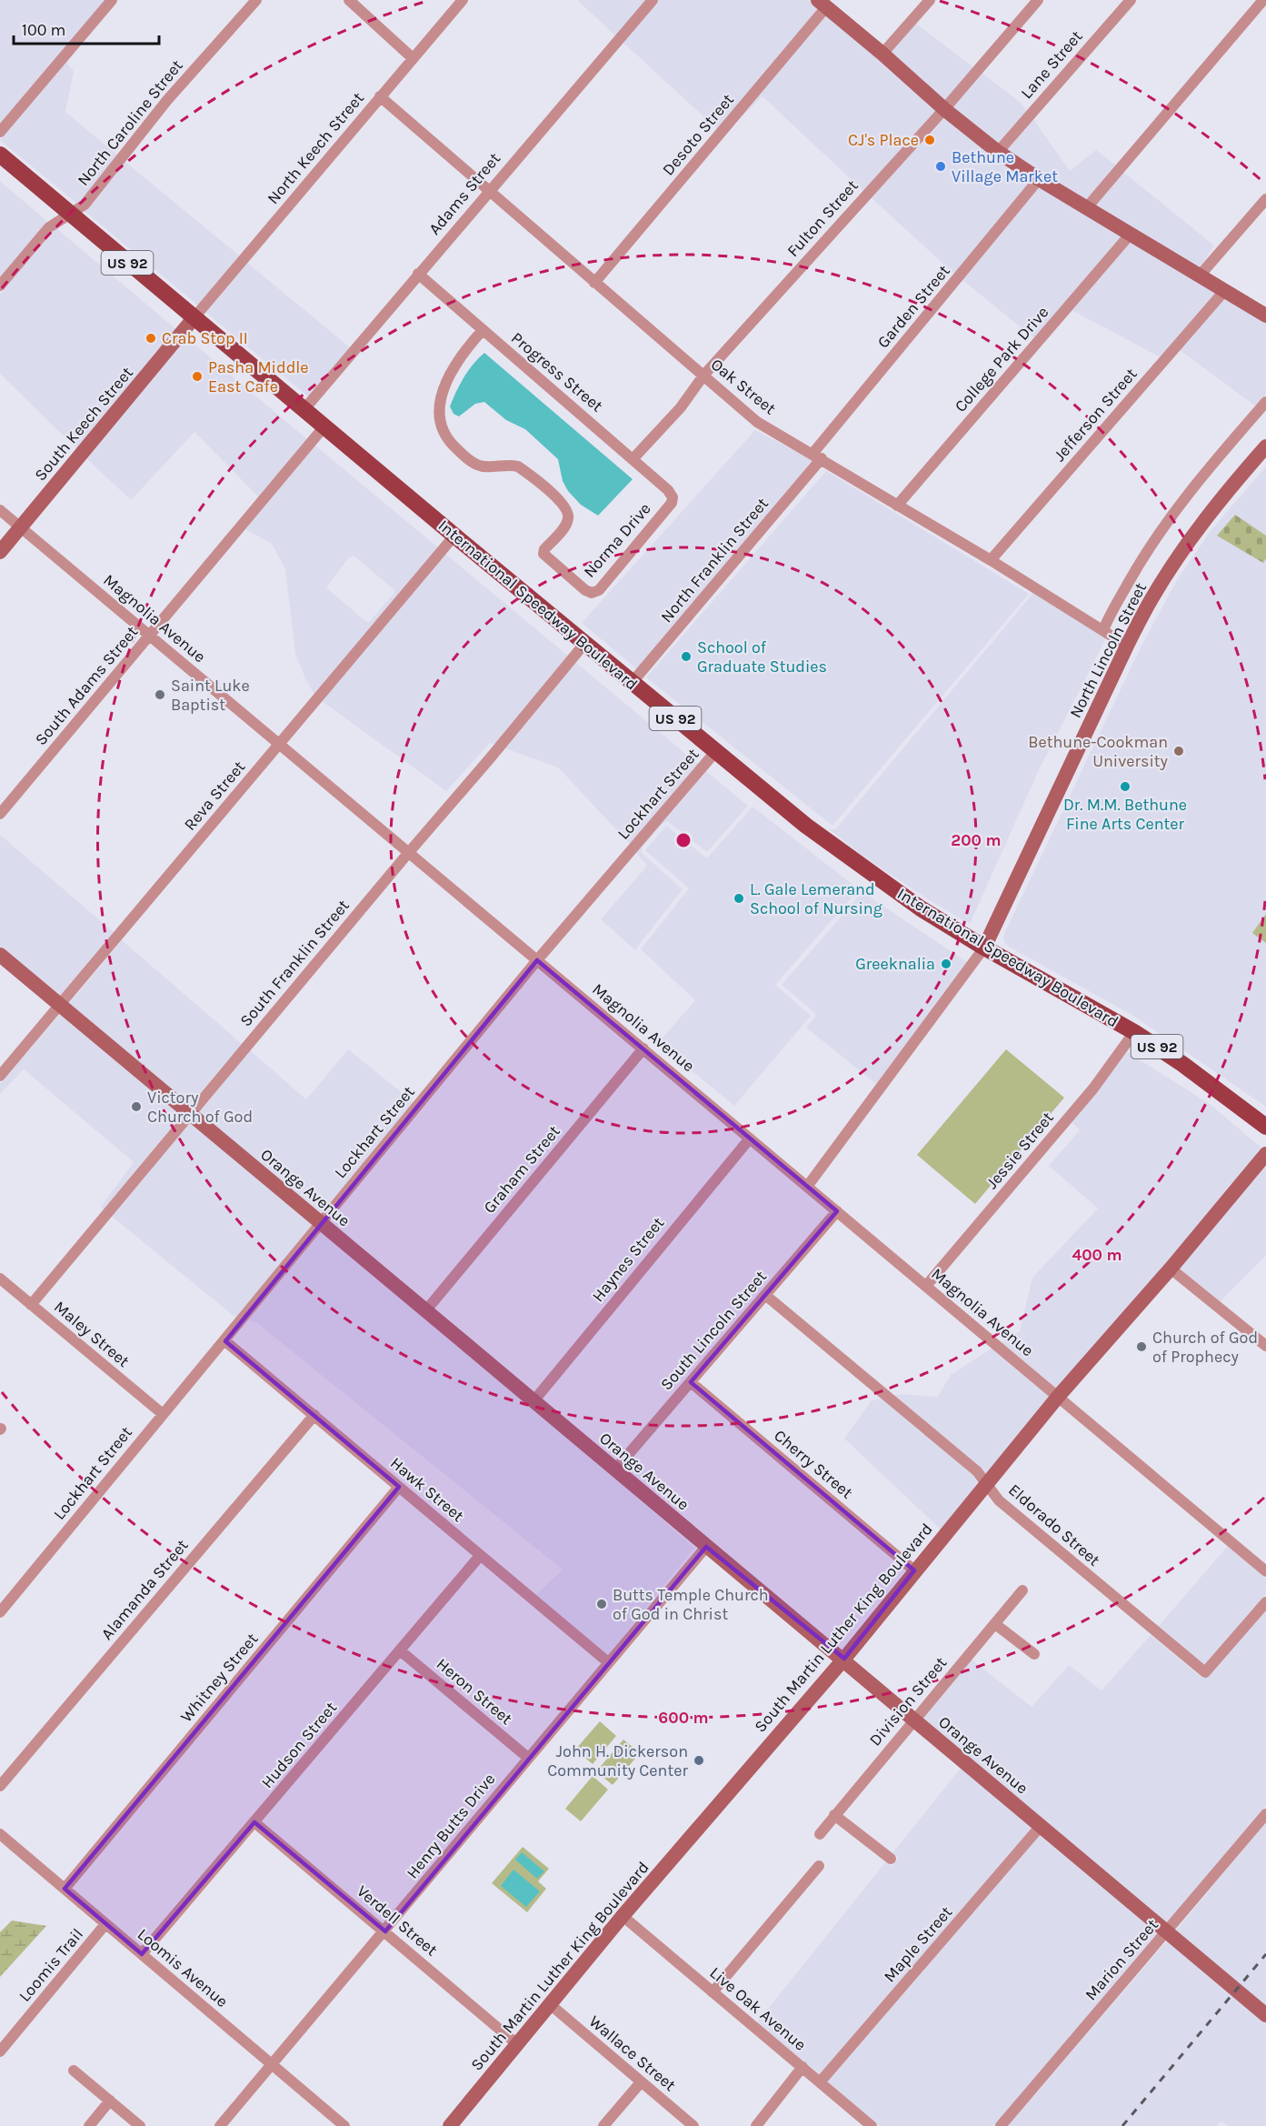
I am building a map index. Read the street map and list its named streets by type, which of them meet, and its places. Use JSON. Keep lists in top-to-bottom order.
{
  "streets": {
    "main road": ["US 92", "International Speedway Boulevard"],
    "street": [
      "Lane Street",
      "North Caroline Street",
      "Desoto Street",
      "North Keech Street",
      "Adams Street",
      "Fulton Street",
      "Garden Street",
      "College Park Drive",
      "Progress Street",
      "Oak Street",
      "Jefferson Street",
      "South Keech Street",
      "Norma Drive",
      "North Franklin Street",
      "Magnolia Avenue",
      "North Lincoln Street",
      "South Adams Street",
      "Lockhart Street",
      "Reva Street",
      "South Franklin Street",
      "Jessie Street",
      "Graham Street",
      "Orange Avenue",
      "Haynes Street",
      "South Lincoln Street",
      "Maley Street",
      "Cherry Street",
      "Hawk Street",
      "Eldorado Street",
      "Alamanda Street",
      "South Martin Luther King Boulevard",
      "Whitney Street",
      "Heron Street",
      "Division Street",
      "Hudson Street",
      "Henry Butts Drive",
      "Verdell Street",
      "Maple Street",
      "Marion Street",
      "Loomis Trail",
      "Loomis Avenue",
      "Live Oak Avenue",
      "Wallace Street"
    ]
  },
  "crossings": [
    ["North Caroline Street", "International Speedway Boulevard"],
    ["Desoto Street", "Oak Street"],
    ["North Keech Street", "Oak Street"],
    ["North Keech Street", "South Keech Street"],
    ["North Keech Street", "International Speedway Boulevard"],
    ["Adams Street", "Progress Street"],
    ["Adams Street", "Oak Street"],
    ["Adams Street", "International Speedway Boulevard"],
    ["Fulton Street", "Progress Street"],
    ["Fulton Street", "Oak Street"],
    ["Garden Street", "Oak Street"],
    ["Garden Street", "North Franklin Street"],
    ["College Park Drive", "Oak Street"],
    ["Progress Street", "Norma Drive"],
    ["Oak Street", "Jefferson Street"],
    ["Oak Street", "North Franklin Street"],
    ["Oak Street", "North Lincoln Street"],
    ["South Keech Street", "International Speedway Boulevard"],
    ["South Keech Street", "Magnolia Avenue"],
    ["North Franklin Street", "International Speedway Boulevard"],
    ["International Speedway Boulevard", "North Lincoln Street"],
    ["International Speedway Boulevard", "South Adams Street"],
    ["International Speedway Boulevard", "Lockhart Street"],
    ["International Speedway Boulevard", "Reva Street"],
    ["International Speedway Boulevard", "South Franklin Street"],
    ["International Speedway Boulevard", "Jessie Street"],
    ["Magnolia Avenue", "South Adams Street"],
    ["Magnolia Avenue", "Lockhart Street"],
    ["Magnolia Avenue", "Reva Street"],
    ["Magnolia Avenue", "South Franklin Street"],
    ["Magnolia Avenue", "Jessie Street"],
    ["Magnolia Avenue", "Graham Street"],
    ["Magnolia Avenue", "Haynes Street"],
    ["Magnolia Avenue", "South Lincoln Street"],
    ["Magnolia Avenue", "South Martin Luther King Boulevard"],
    ["Lockhart Street", "Orange Avenue"],
    ["Lockhart Street", "Maley Street"],
    ["Lockhart Street", "Hawk Street"],
    ["Reva Street", "Orange Avenue"],
    ["South Franklin Street", "Orange Avenue"],
    ["South Franklin Street", "Maley Street"],
    ["Graham Street", "Orange Avenue"],
    ["Orange Avenue", "Haynes Street"],
    ["Orange Avenue", "South Lincoln Street"],
    ["Orange Avenue", "South Martin Luther King Boulevard"],
    ["Orange Avenue", "Division Street"],
    ["Orange Avenue", "Henry Butts Drive"],
    ["Orange Avenue", "Maple Street"],
    ["Orange Avenue", "Marion Street"],
    ["South Lincoln Street", "Cherry Street"],
    ["South Lincoln Street", "Eldorado Street"],
    ["Cherry Street", "South Martin Luther King Boulevard"],
    ["Hawk Street", "Alamanda Street"],
    ["Hawk Street", "Whitney Street"],
    ["Hawk Street", "Hudson Street"],
    ["Hawk Street", "Henry Butts Drive"],
    ["Eldorado Street", "South Martin Luther King Boulevard"],
    ["South Martin Luther King Boulevard", "Verdell Street"],
    ["South Martin Luther King Boulevard", "Live Oak Avenue"],
    ["South Martin Luther King Boulevard", "Wallace Street"],
    ["Whitney Street", "Loomis Avenue"],
    ["Heron Street", "Hudson Street"],
    ["Heron Street", "Henry Butts Drive"],
    ["Hudson Street", "Verdell Street"],
    ["Hudson Street", "Loomis Avenue"],
    ["Henry Butts Drive", "Verdell Street"],
    ["Henry Butts Drive", "Loomis Avenue"],
    ["Maple Street", "Live Oak Avenue"],
    ["Loomis Trail", "Loomis Avenue"]
  ],
  "places": [
    "CJ's Place",
    "Bethune Village Market",
    "Crab Stop II",
    "Pasha Middle East Cafe",
    "School of Graduate Studies",
    "Saint Luke Baptist",
    "Bethune-Cookman University",
    "Dr. M.M. Bethune Fine Arts Center",
    "L. Gale Lemerand School of Nursing",
    "Greeknalia",
    "Victory Church of God",
    "Church of God of Prophecy",
    "Butts Temple Church of God in Christ",
    "John H. Dickerson Community Center"
  ],
  "scale_bar": "100 m",
  "rings": ["200 m", "400 m", "600 m"]
}
